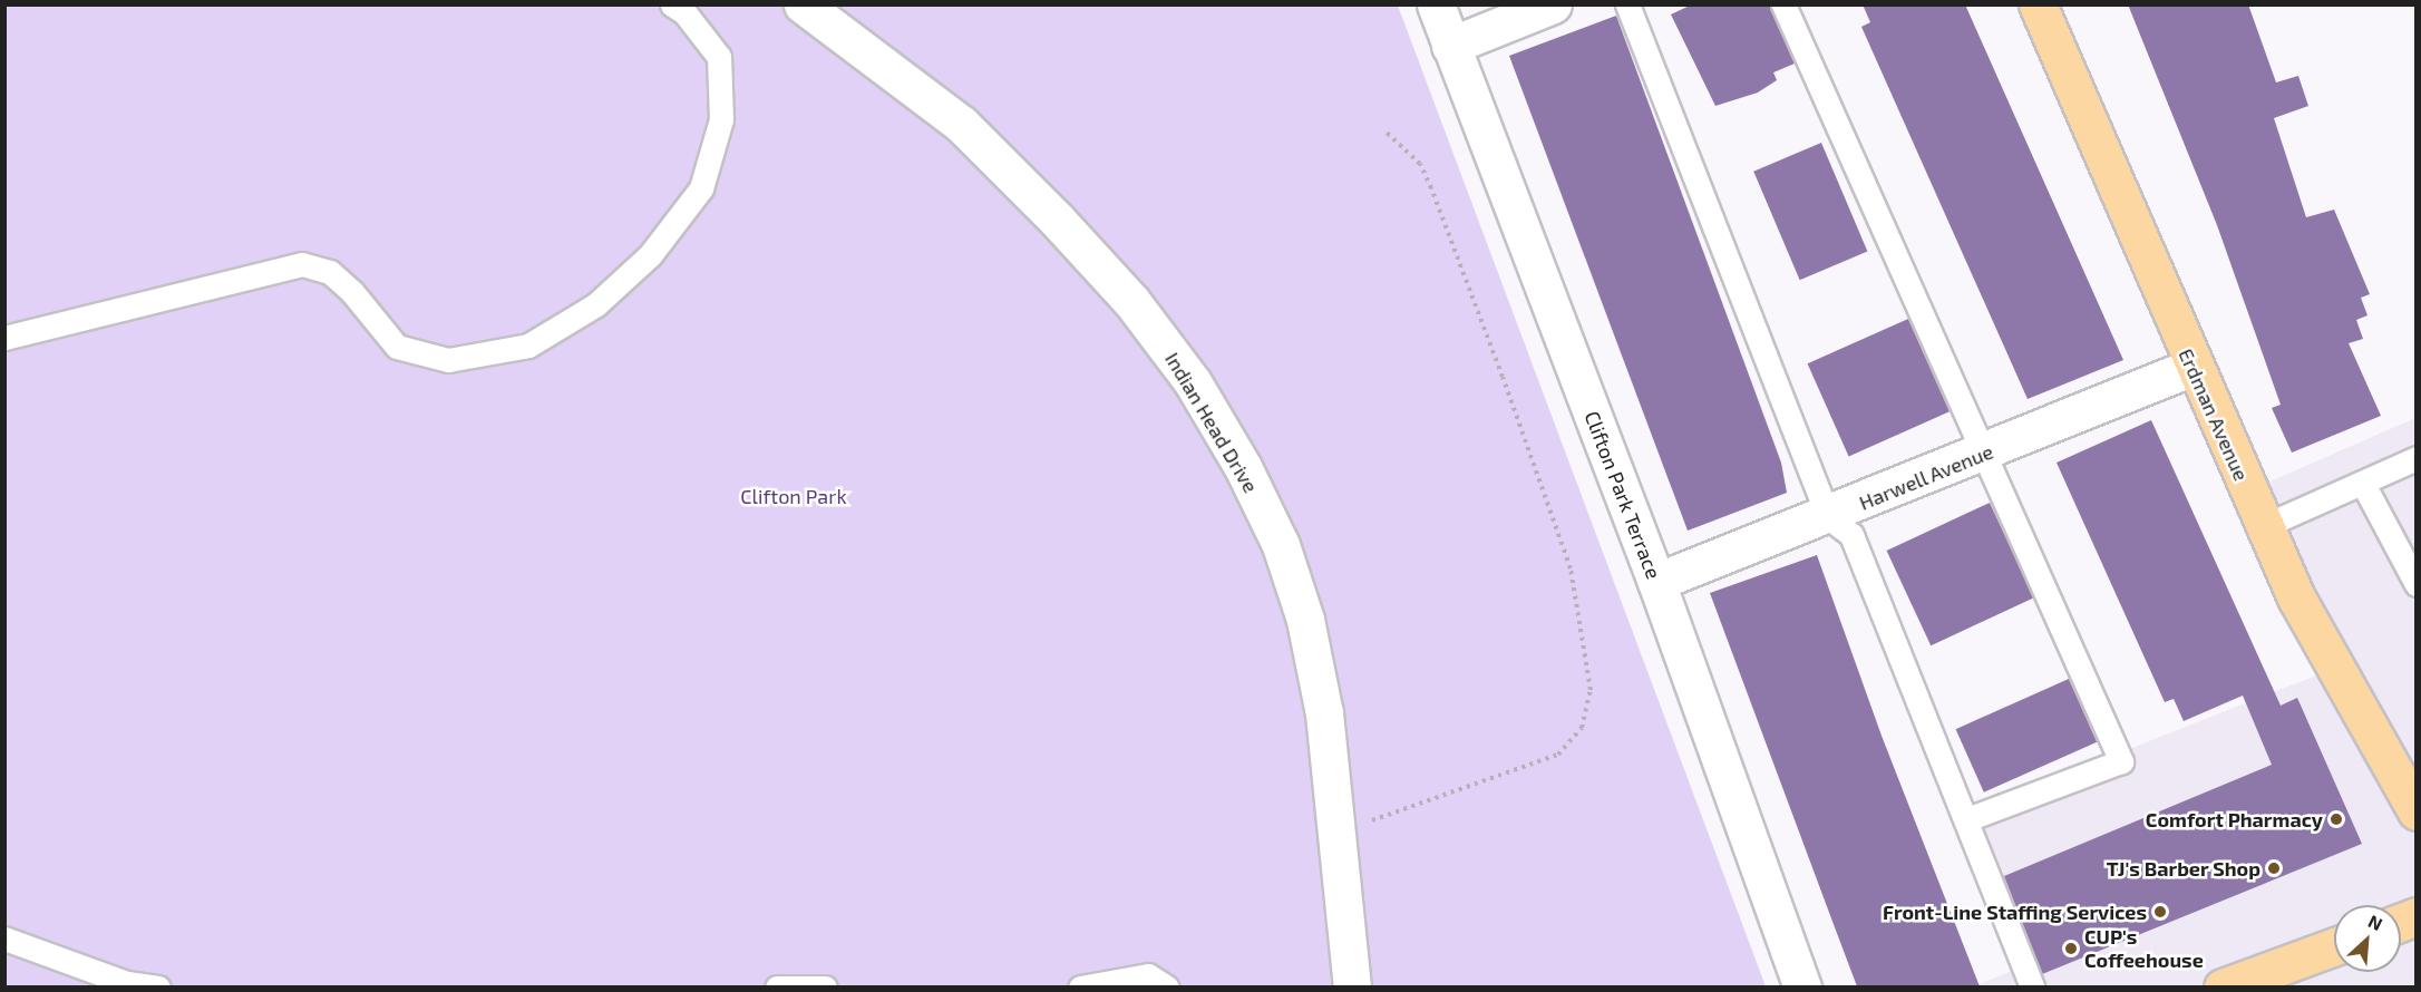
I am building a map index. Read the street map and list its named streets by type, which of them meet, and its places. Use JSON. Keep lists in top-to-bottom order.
{
  "streets": {
    "main road": ["Erdman Avenue"],
    "street": ["Indian Head Drive", "Harwell Avenue", "Clifton Park Terrace"]
  },
  "crossings": [
    ["Erdman Avenue", "Harwell Avenue"],
    ["Harwell Avenue", "Clifton Park Terrace"]
  ],
  "parks": ["Clifton Park"],
  "places": [
    "Comfort Pharmacy",
    "TJ's Barber Shop",
    "Front-Line Staffing Services",
    "CUP's Coffeehouse"
  ],
  "north": "top right"
}
